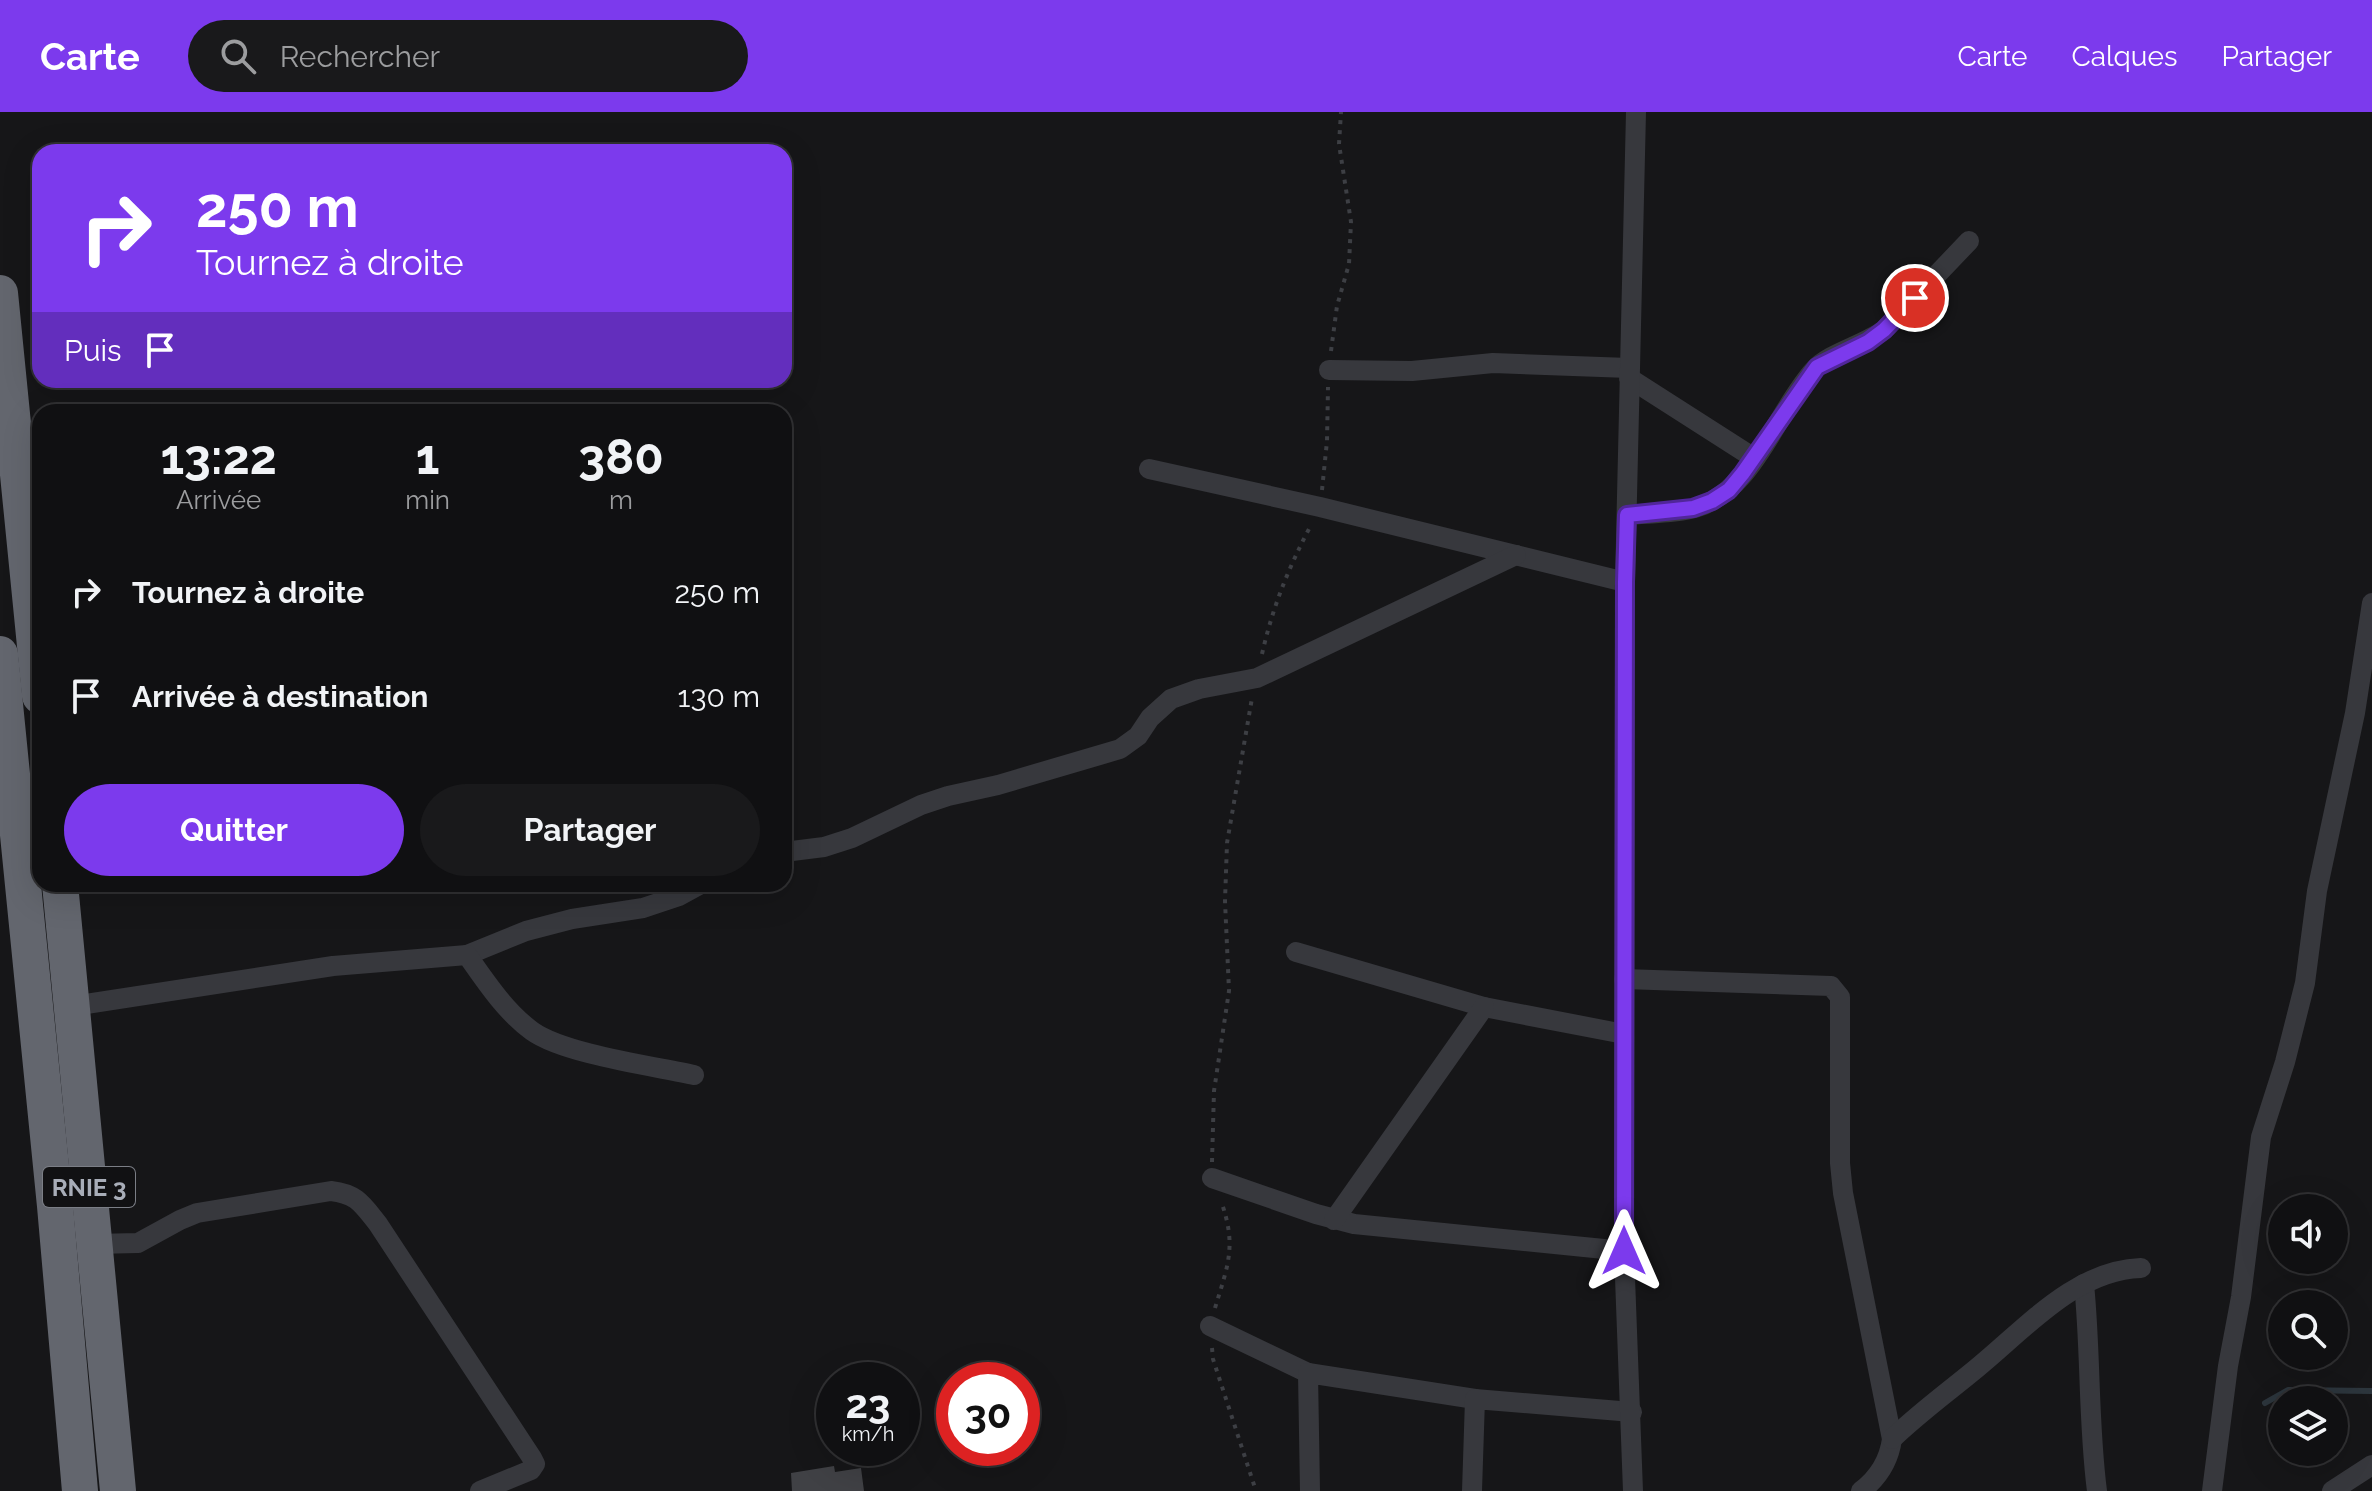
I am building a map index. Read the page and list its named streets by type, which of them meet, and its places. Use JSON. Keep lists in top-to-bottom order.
{
  "streets": {
    "highway": ["RNIE 3"]
  },
  "page": {
    "header": "Carte",
    "search": "Rechercher",
    "nav": ["Carte", "Calques", "Partager"],
    "turn": ["250 m", "Tournez à droite"],
    "then": "Puis",
    "eta": [
      "13:22",
      "Arrivée",
      "1",
      "min",
      "380",
      "m"
    ],
    "list": [
      {
        "name": "Tournez à droite",
        "value": "250 m"
      },
      {
        "name": "Arrivée à destination",
        "value": "130 m"
      }
    ],
    "buttons": ["Quitter", "Partager"],
    "speed": "23 km/h",
    "limit": "30"
  }
}
